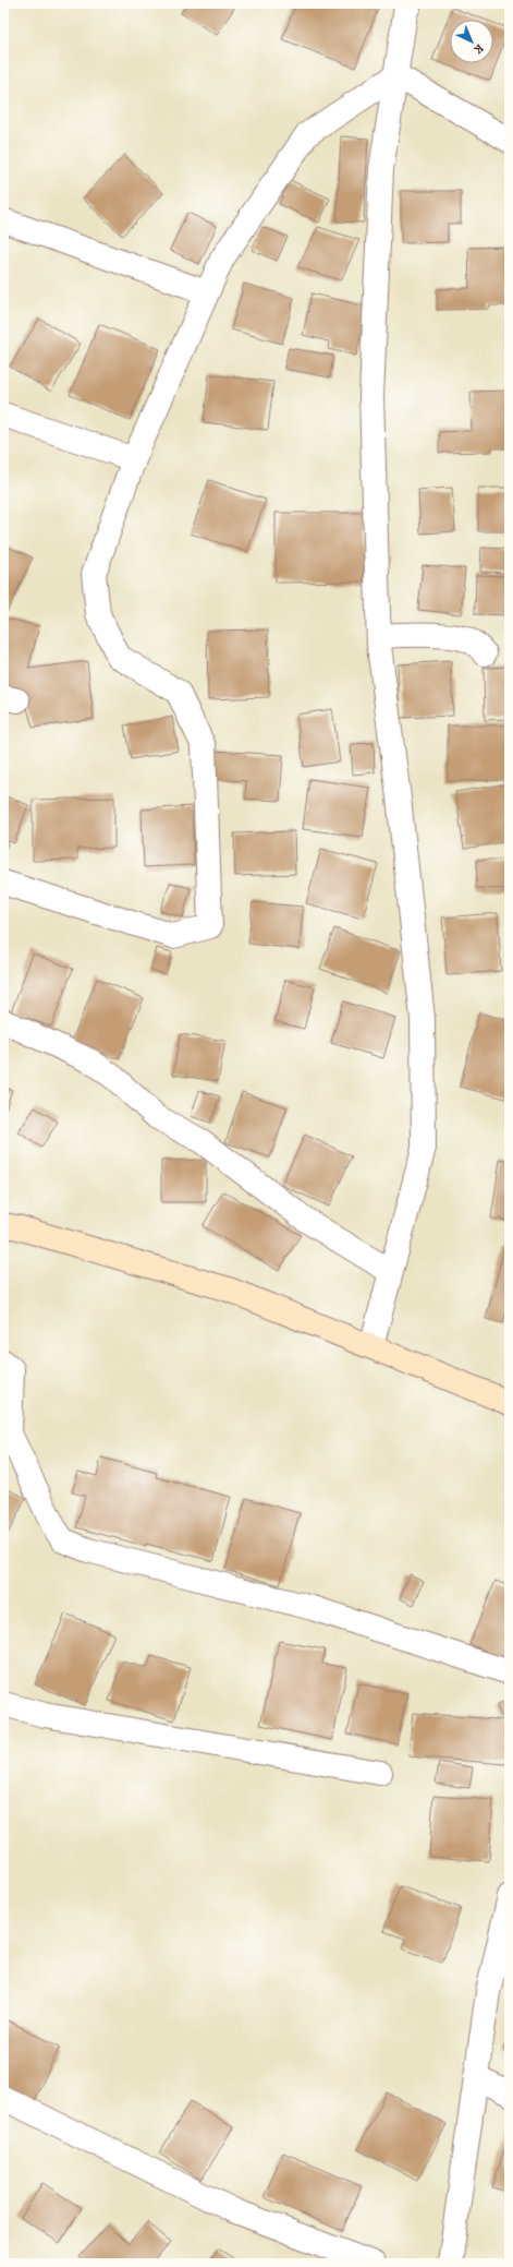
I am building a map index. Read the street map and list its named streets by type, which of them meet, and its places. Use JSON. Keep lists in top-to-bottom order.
{
  "north": "bottom right"
}
